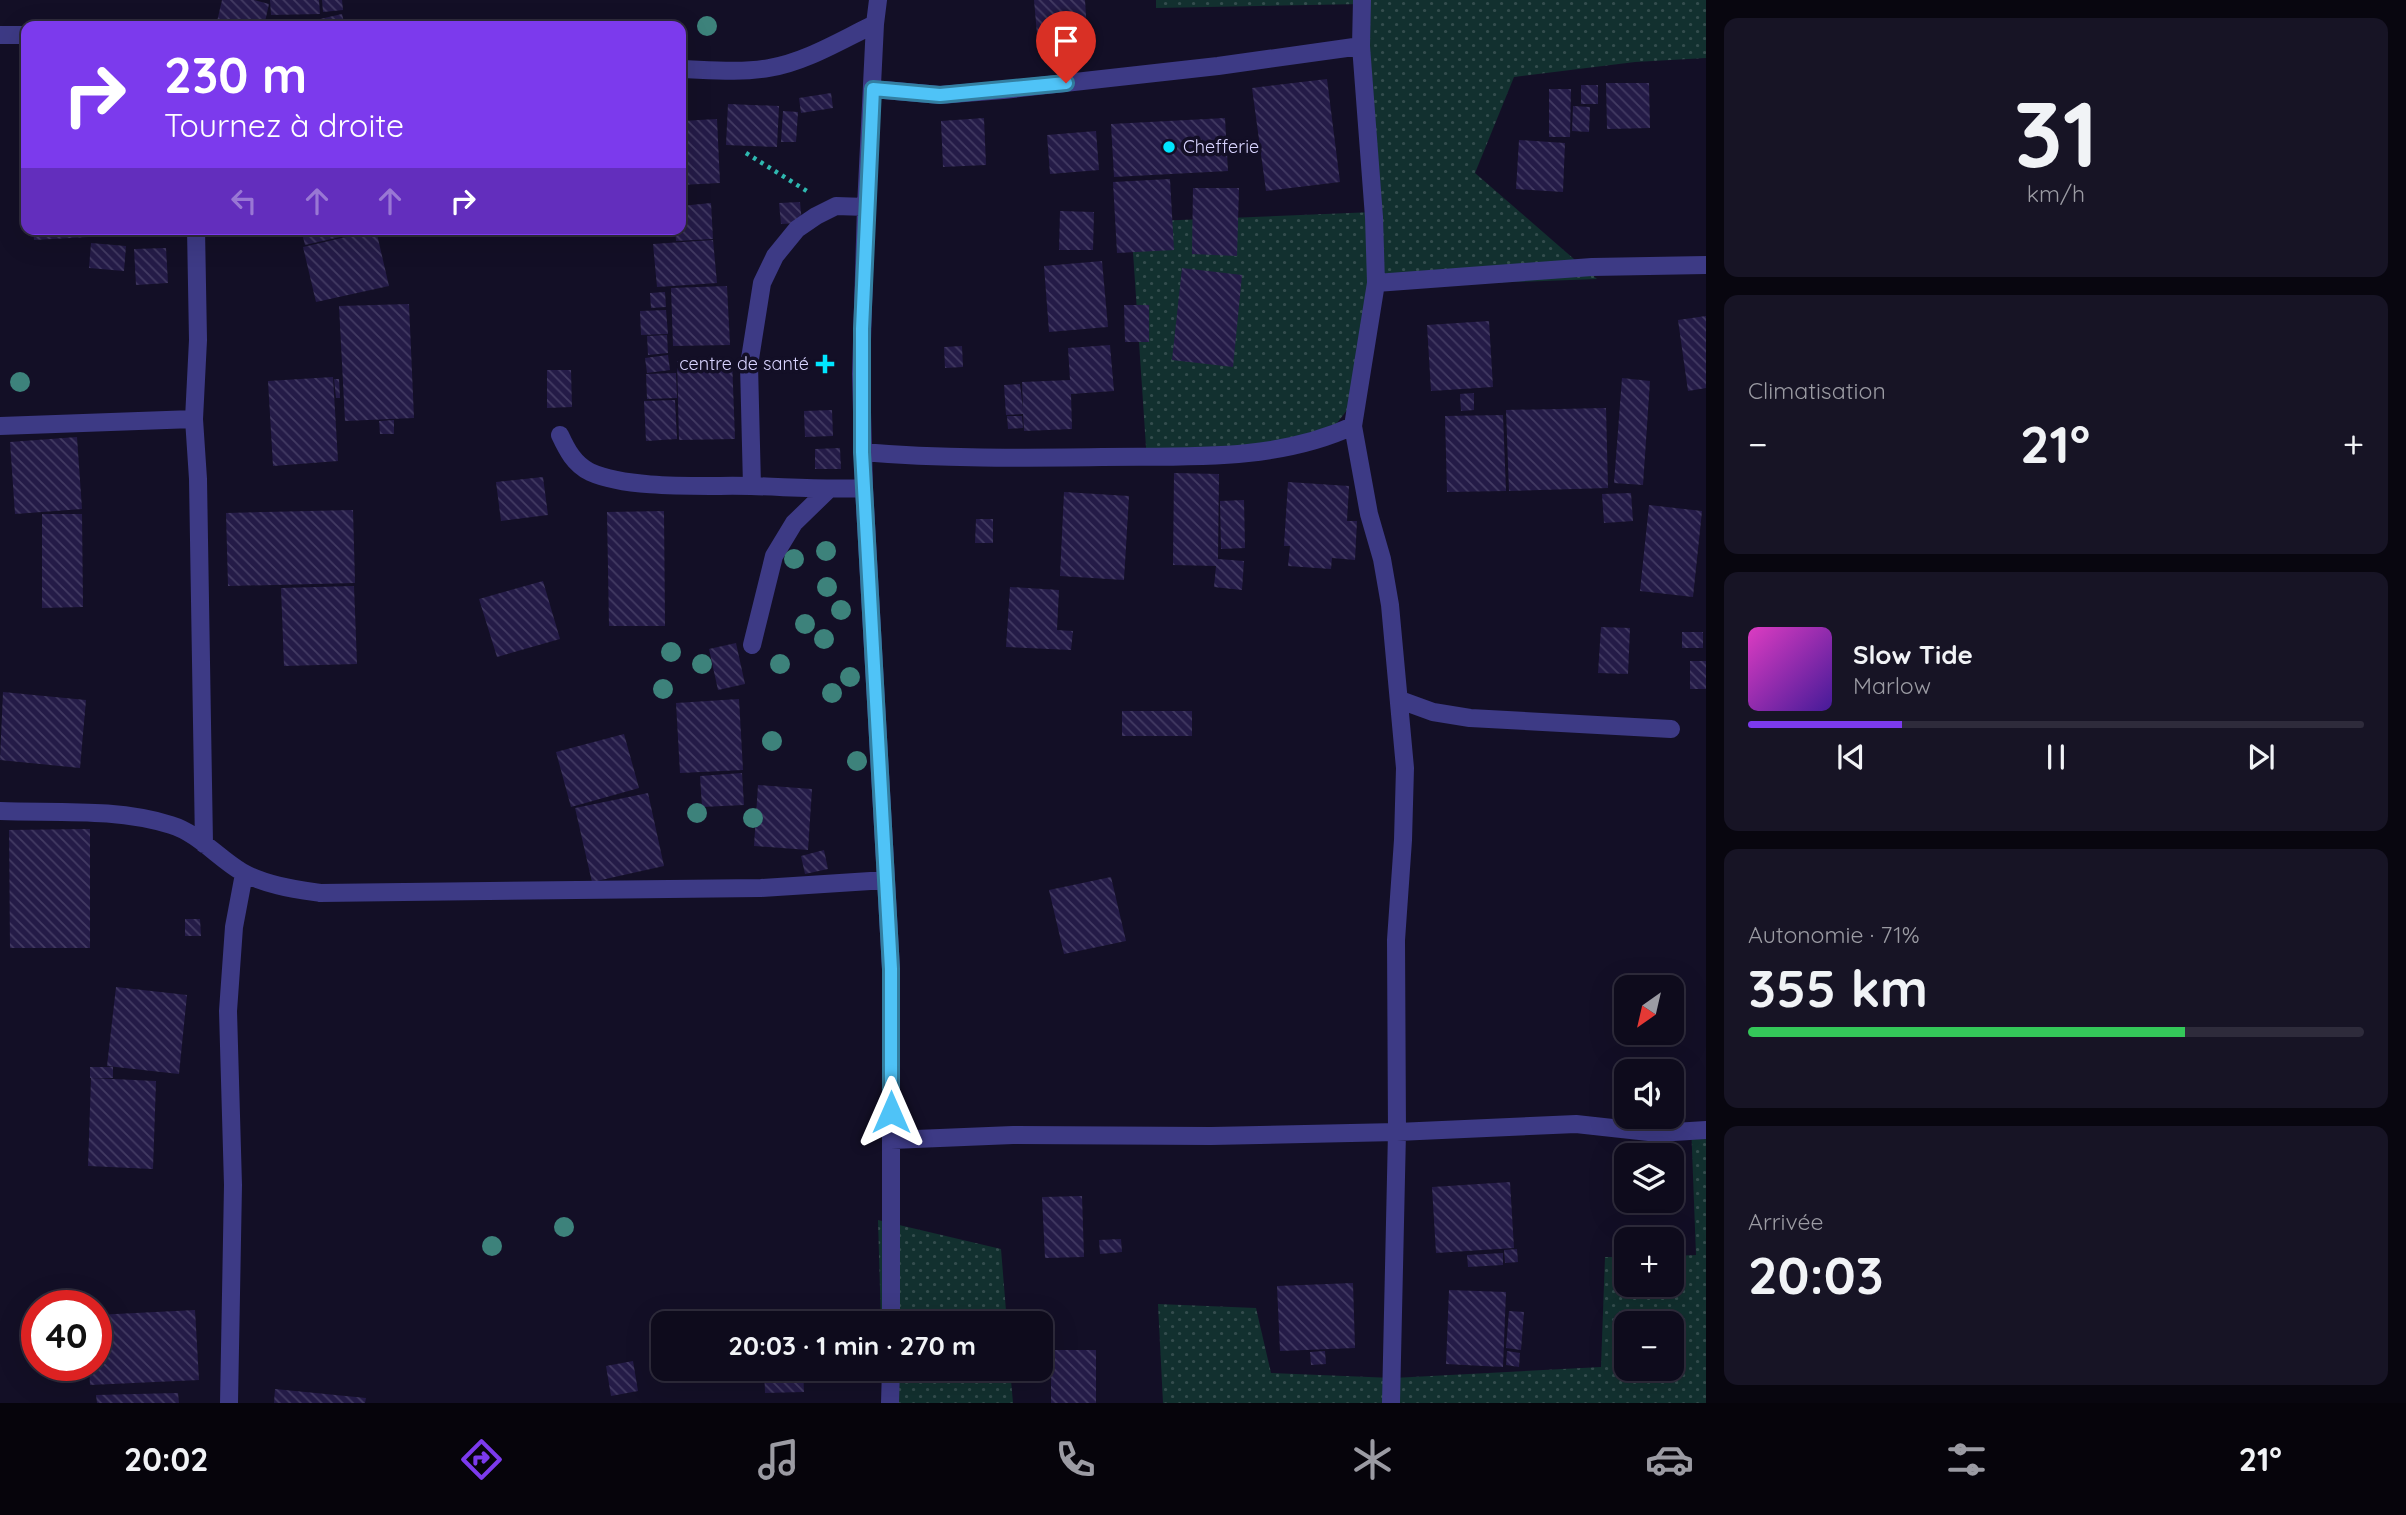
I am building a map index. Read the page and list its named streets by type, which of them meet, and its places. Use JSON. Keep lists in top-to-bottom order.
{
  "places": {
    "other": ["Chefferie"],
    "health": ["centre de santé"]
  },
  "north": "bottom left",
  "page": {
    "tile": [
      ["31", "km/h"],
      "Climatisation",
      ["Autonomie · 71%", "355 km"],
      ["Arrivée", "20:03"]
    ],
    "turn": ["230 m", "Tournez à droite"],
    "heat": ["−", "21°", "+"],
    "song": ["Slow Tide", "Marlow"],
    "map_buttons": ["+", "−"],
    "limit": "40",
    "trip": "20:03 · 1 min · 270 m",
    "tabs": ["20:02", "21°"]
  }
}
